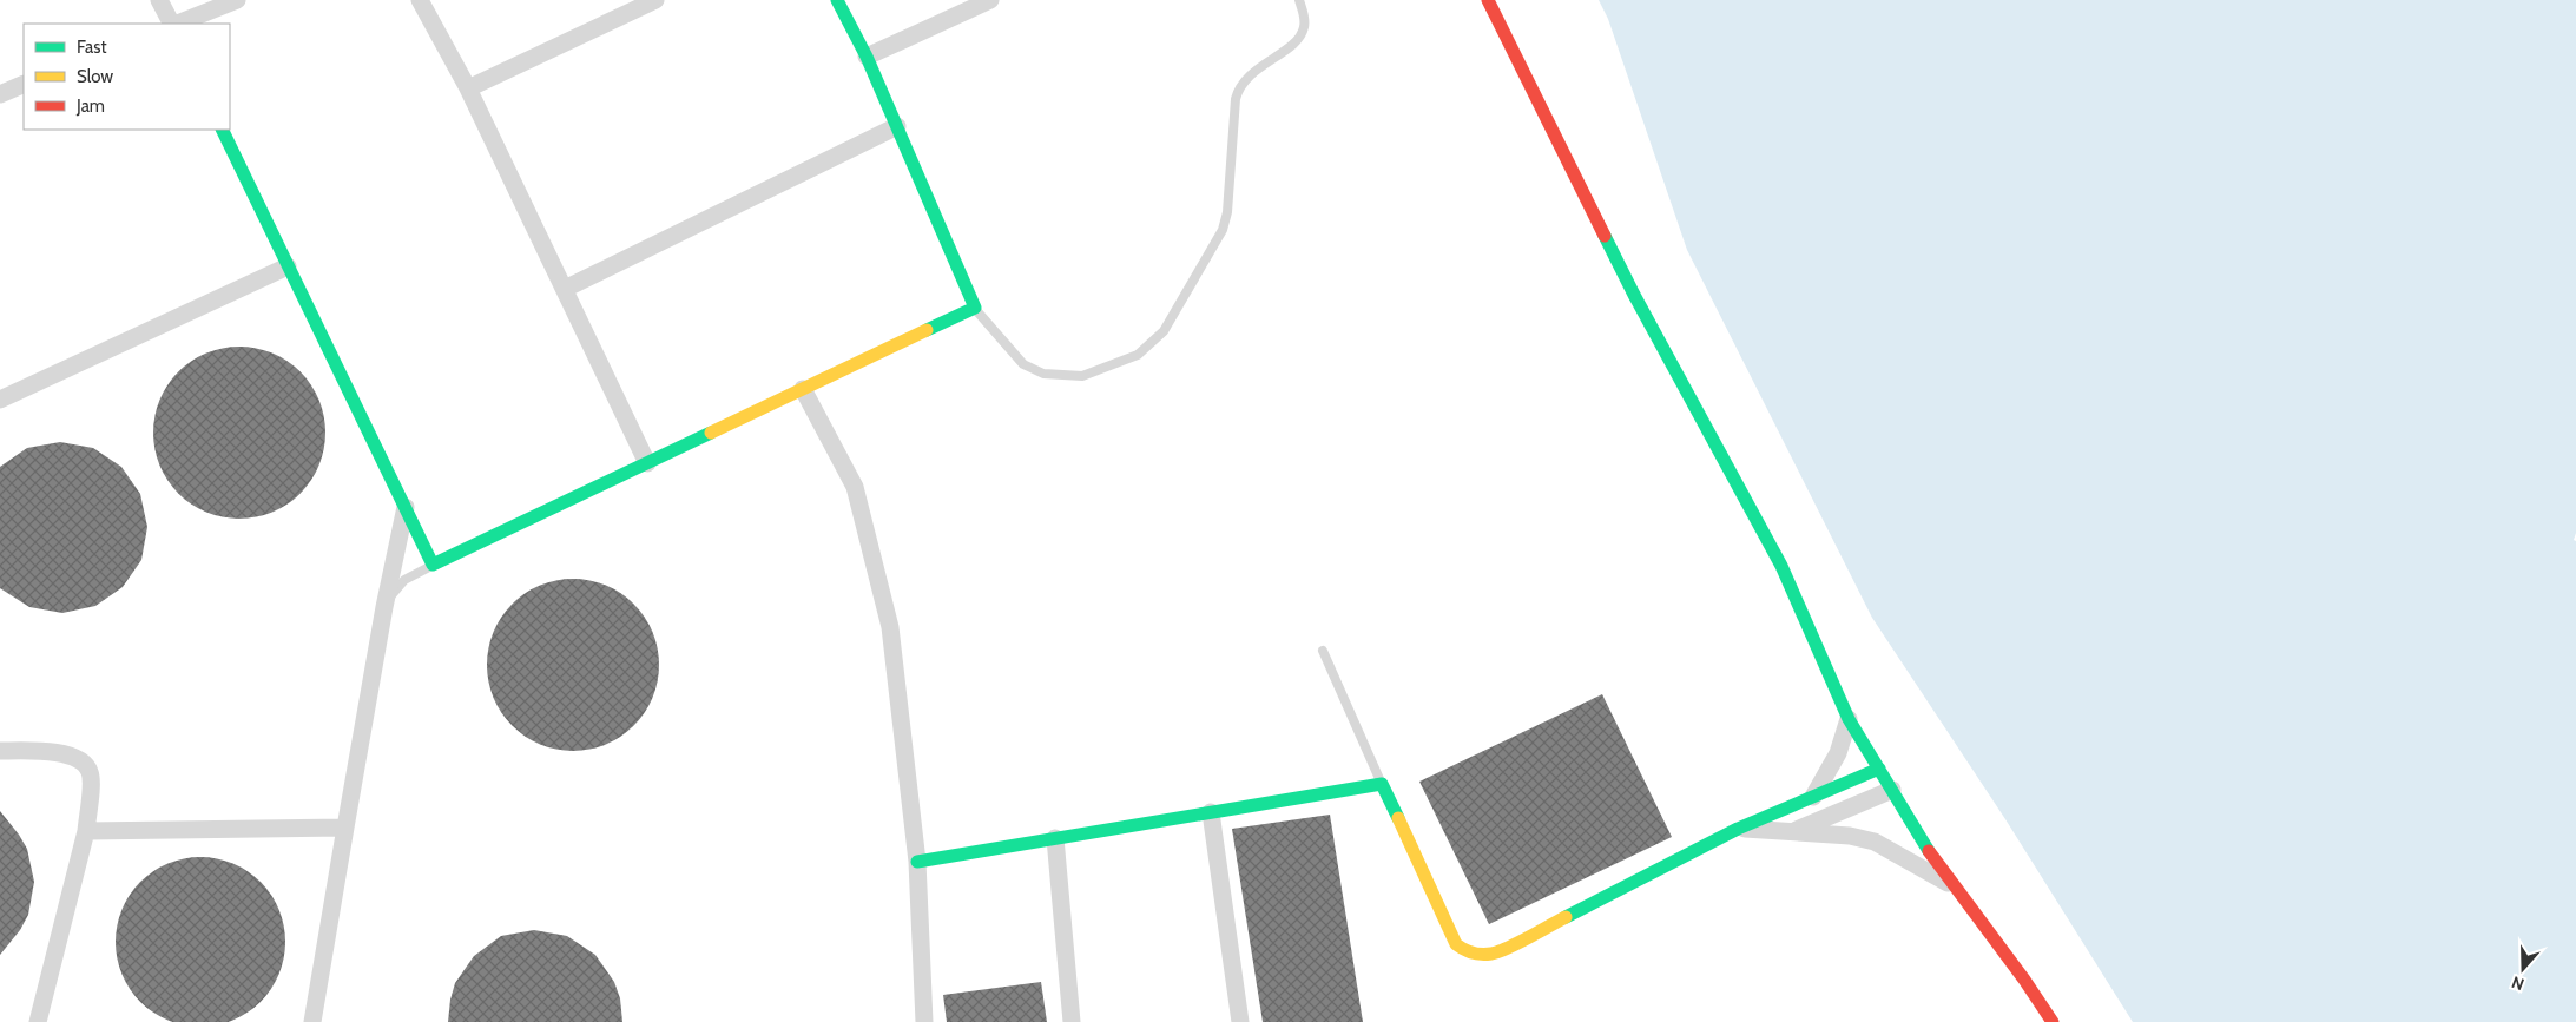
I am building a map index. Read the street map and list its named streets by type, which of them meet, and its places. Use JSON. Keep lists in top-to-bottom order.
{
  "legend": ["Fast", "Slow", "Jam"],
  "north": "bottom"
}
